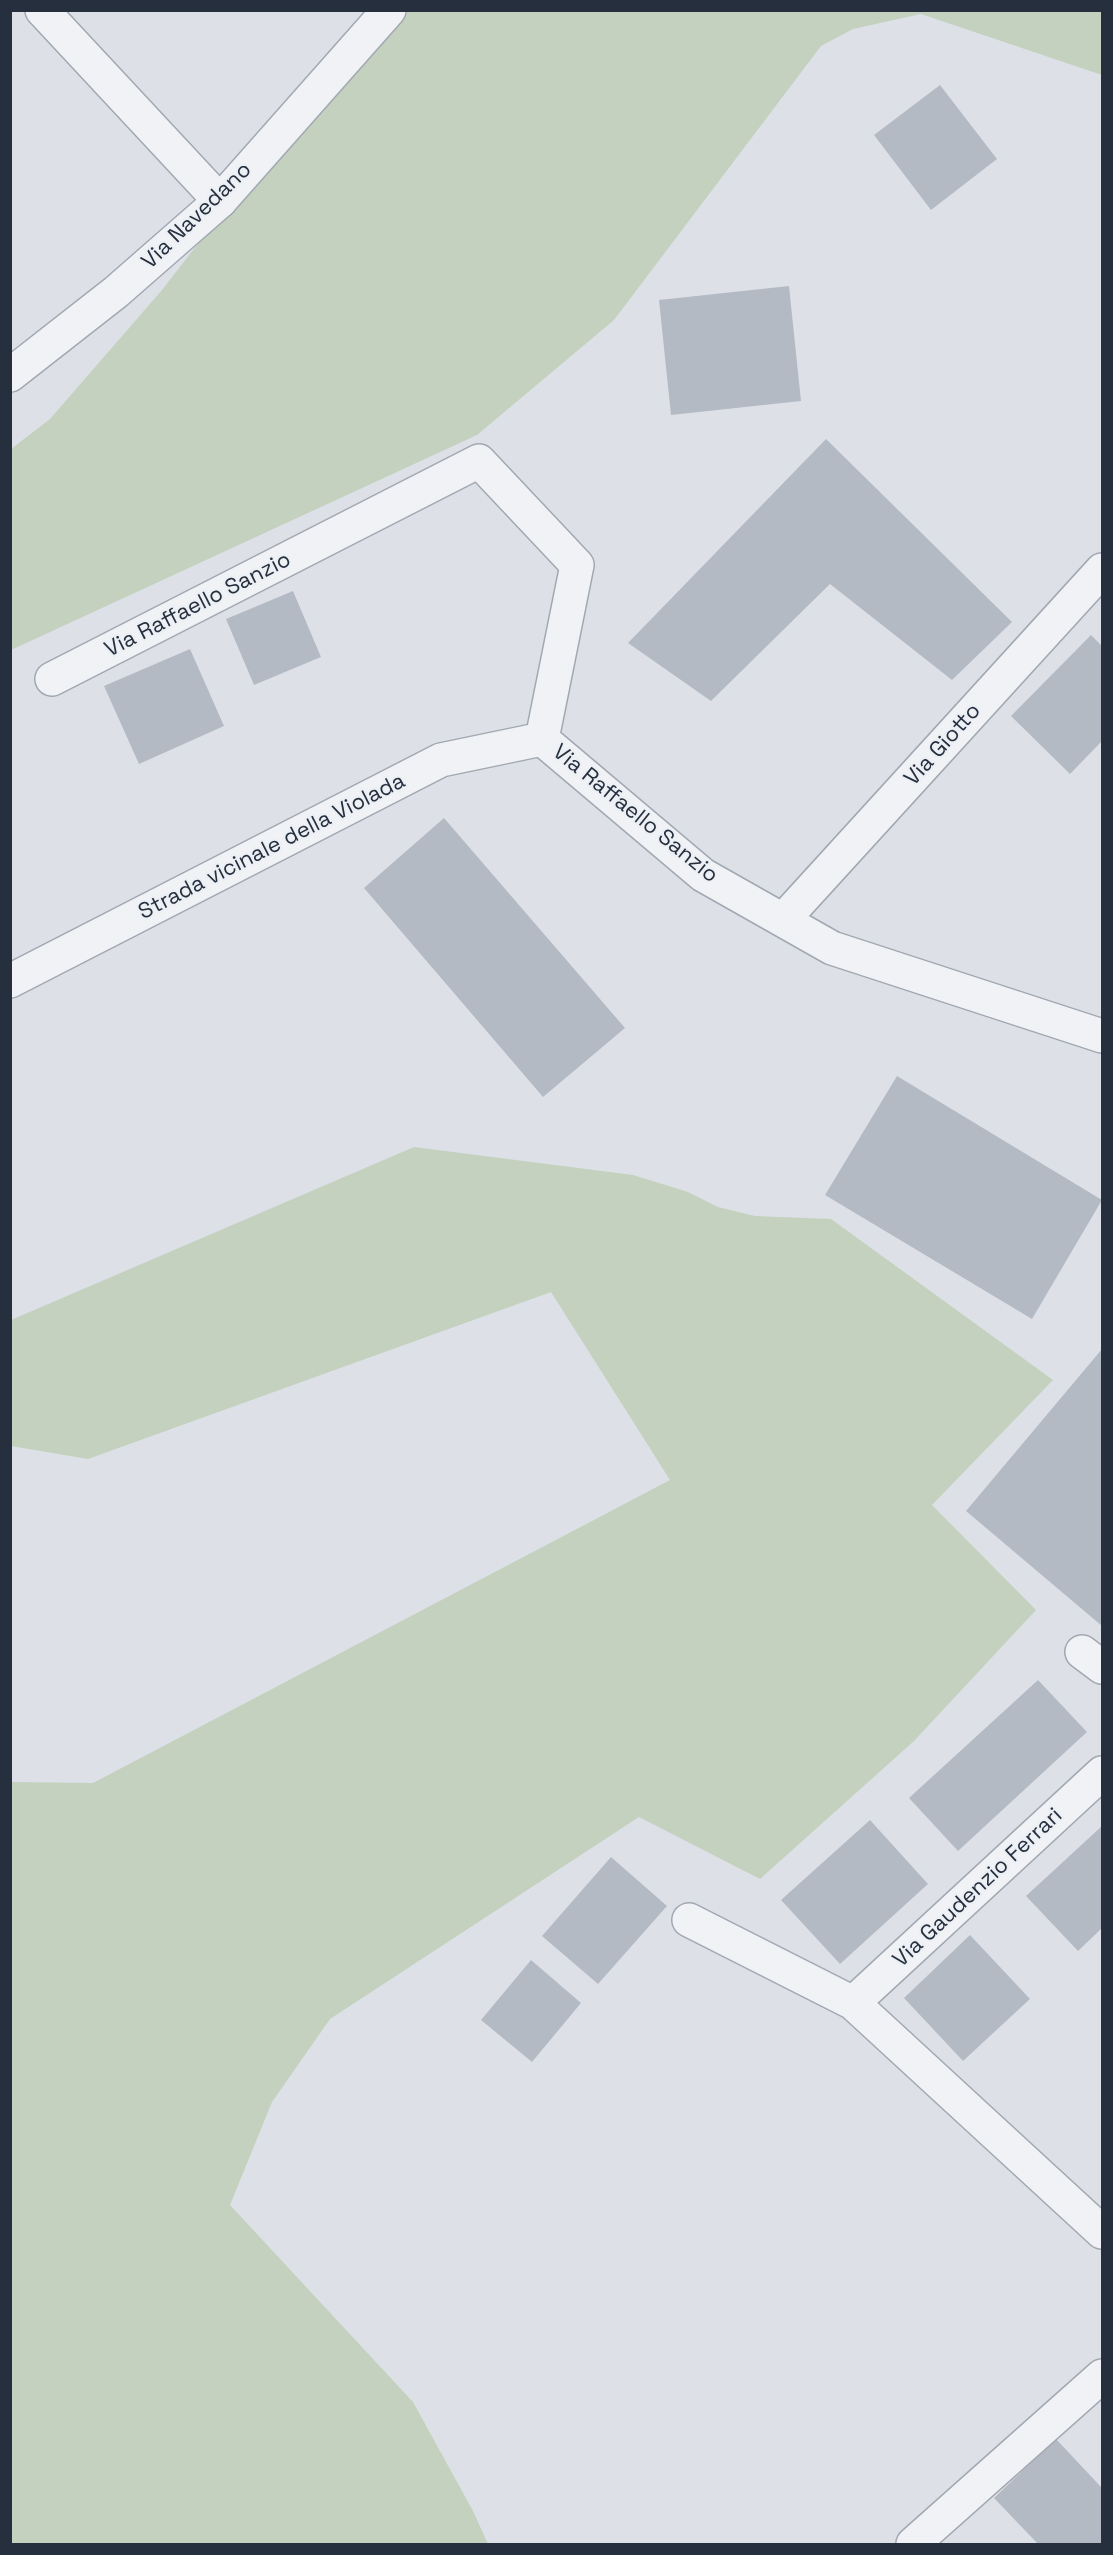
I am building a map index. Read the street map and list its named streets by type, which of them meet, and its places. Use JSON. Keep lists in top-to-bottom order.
{
  "streets": {
    "street": [
      "Via Navedano",
      "Via Raffaello Sanzio",
      "Via Giotto",
      "Strada vicinale della Violada",
      "Via Gaudenzio Ferrari"
    ]
  },
  "crossings": [
    ["Via Raffaello Sanzio", "Via Giotto"],
    ["Via Raffaello Sanzio", "Strada vicinale della Violada"]
  ]
}
